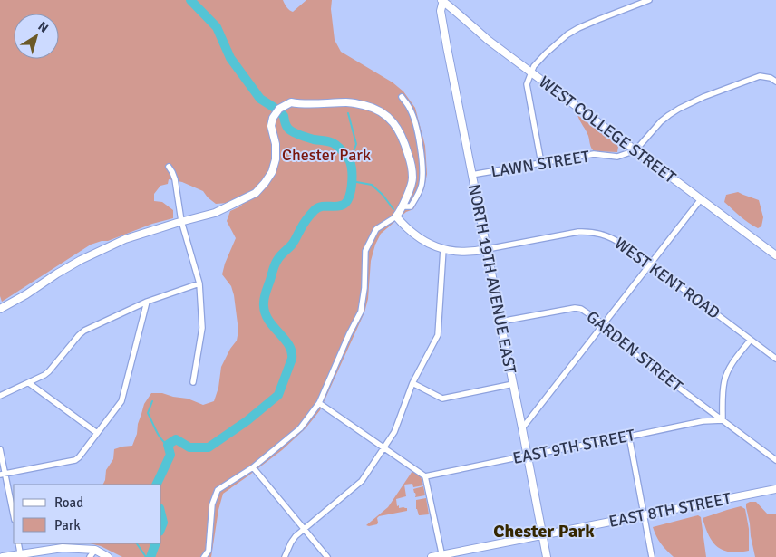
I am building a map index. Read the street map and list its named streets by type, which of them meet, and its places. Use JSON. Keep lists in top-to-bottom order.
{
  "streets": {
    "street": [
      "WEST COLLEGE STREET",
      "LAWN STREET",
      "WEST KENT ROAD",
      "NORTH 19TH AVENUE EAST",
      "GARDEN STREET",
      "EAST 9TH STREET",
      "EAST 8TH STREET"
    ]
  },
  "crossings": [
    ["WEST COLLEGE STREET", "LAWN STREET"],
    ["WEST COLLEGE STREET", "NORTH 19TH AVENUE EAST"],
    ["LAWN STREET", "NORTH 19TH AVENUE EAST"],
    ["WEST KENT ROAD", "NORTH 19TH AVENUE EAST"],
    ["NORTH 19TH AVENUE EAST", "GARDEN STREET"],
    ["NORTH 19TH AVENUE EAST", "EAST 9TH STREET"],
    ["NORTH 19TH AVENUE EAST", "EAST 8TH STREET"],
    ["GARDEN STREET", "EAST 9TH STREET"]
  ],
  "districts": ["Chester Park"],
  "parks": ["Chester Park"],
  "legend": ["Road", "Park"],
  "north": "top right"
}
